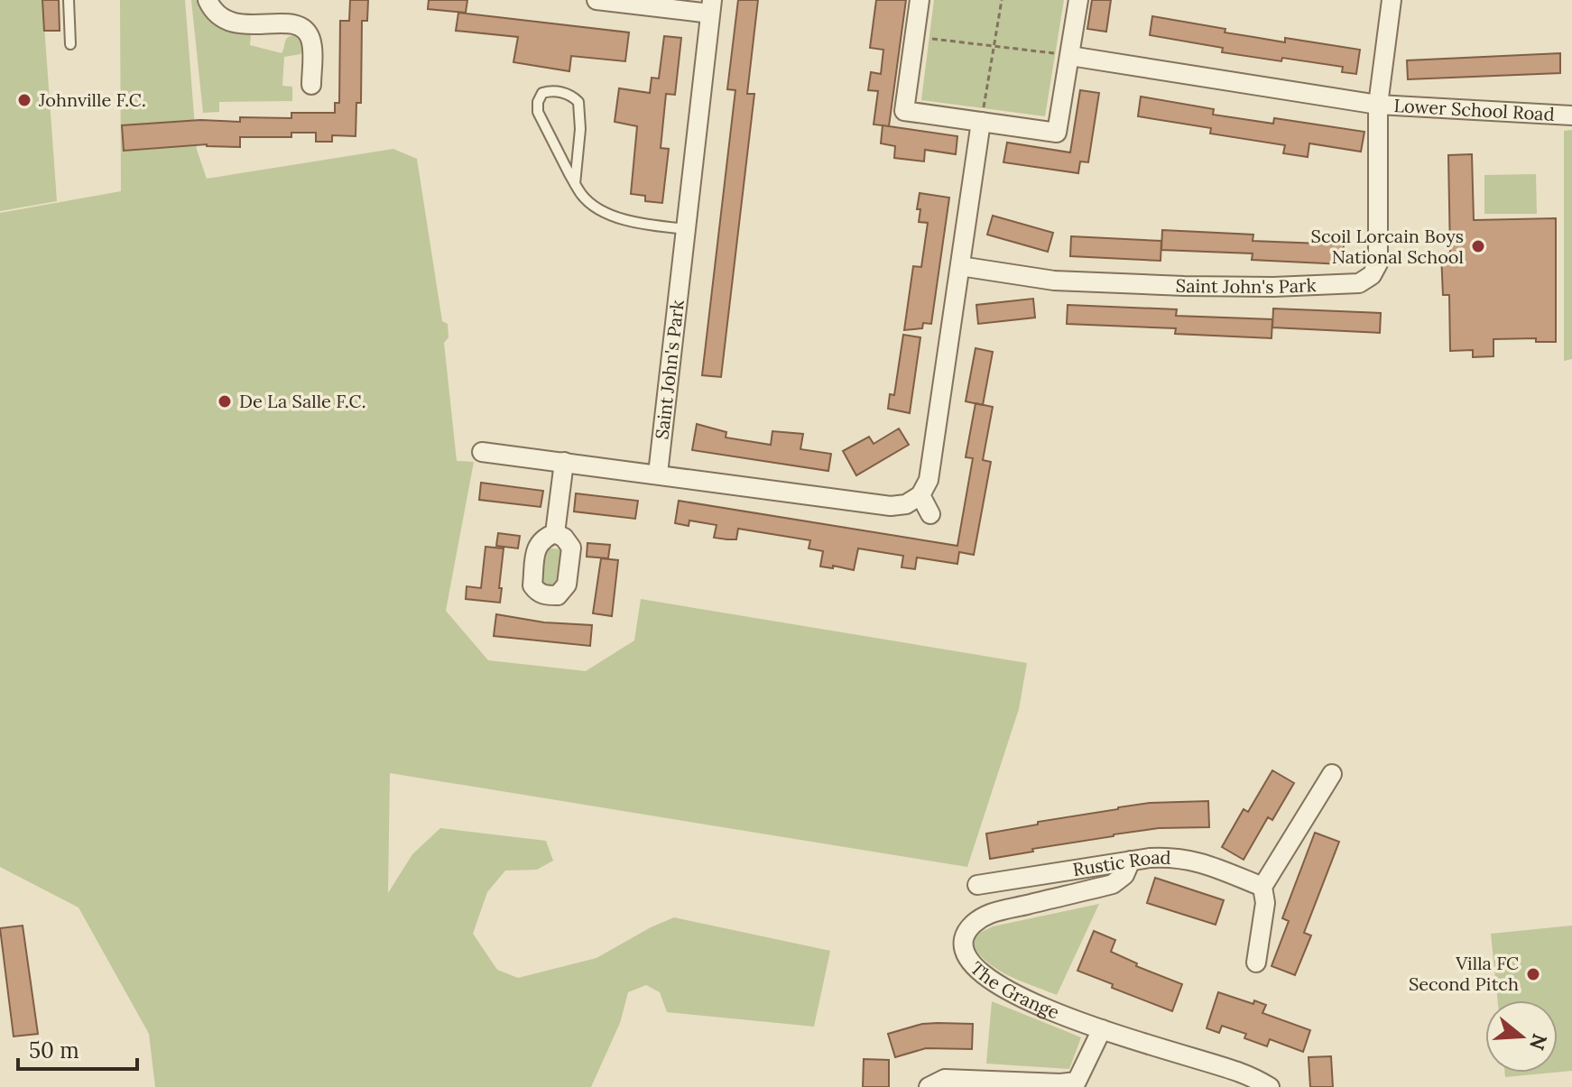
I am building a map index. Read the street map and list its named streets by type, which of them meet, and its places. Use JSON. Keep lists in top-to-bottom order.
{
  "streets": {
    "street": [
      "Lower School Road",
      "Saint John's Park",
      "Rustic Road",
      "The Grange"
    ]
  },
  "crossings": [
    ["Lower School Road", "Saint John's Park"],
    ["Rustic Road", "The Grange"]
  ],
  "places": [
    "Johnville F.C.",
    "Scoil Lorcain Boys National School",
    "De La Salle F.C.",
    "Villa FC Second Pitch"
  ],
  "scale_bar": "50 m",
  "north": "right"
}
